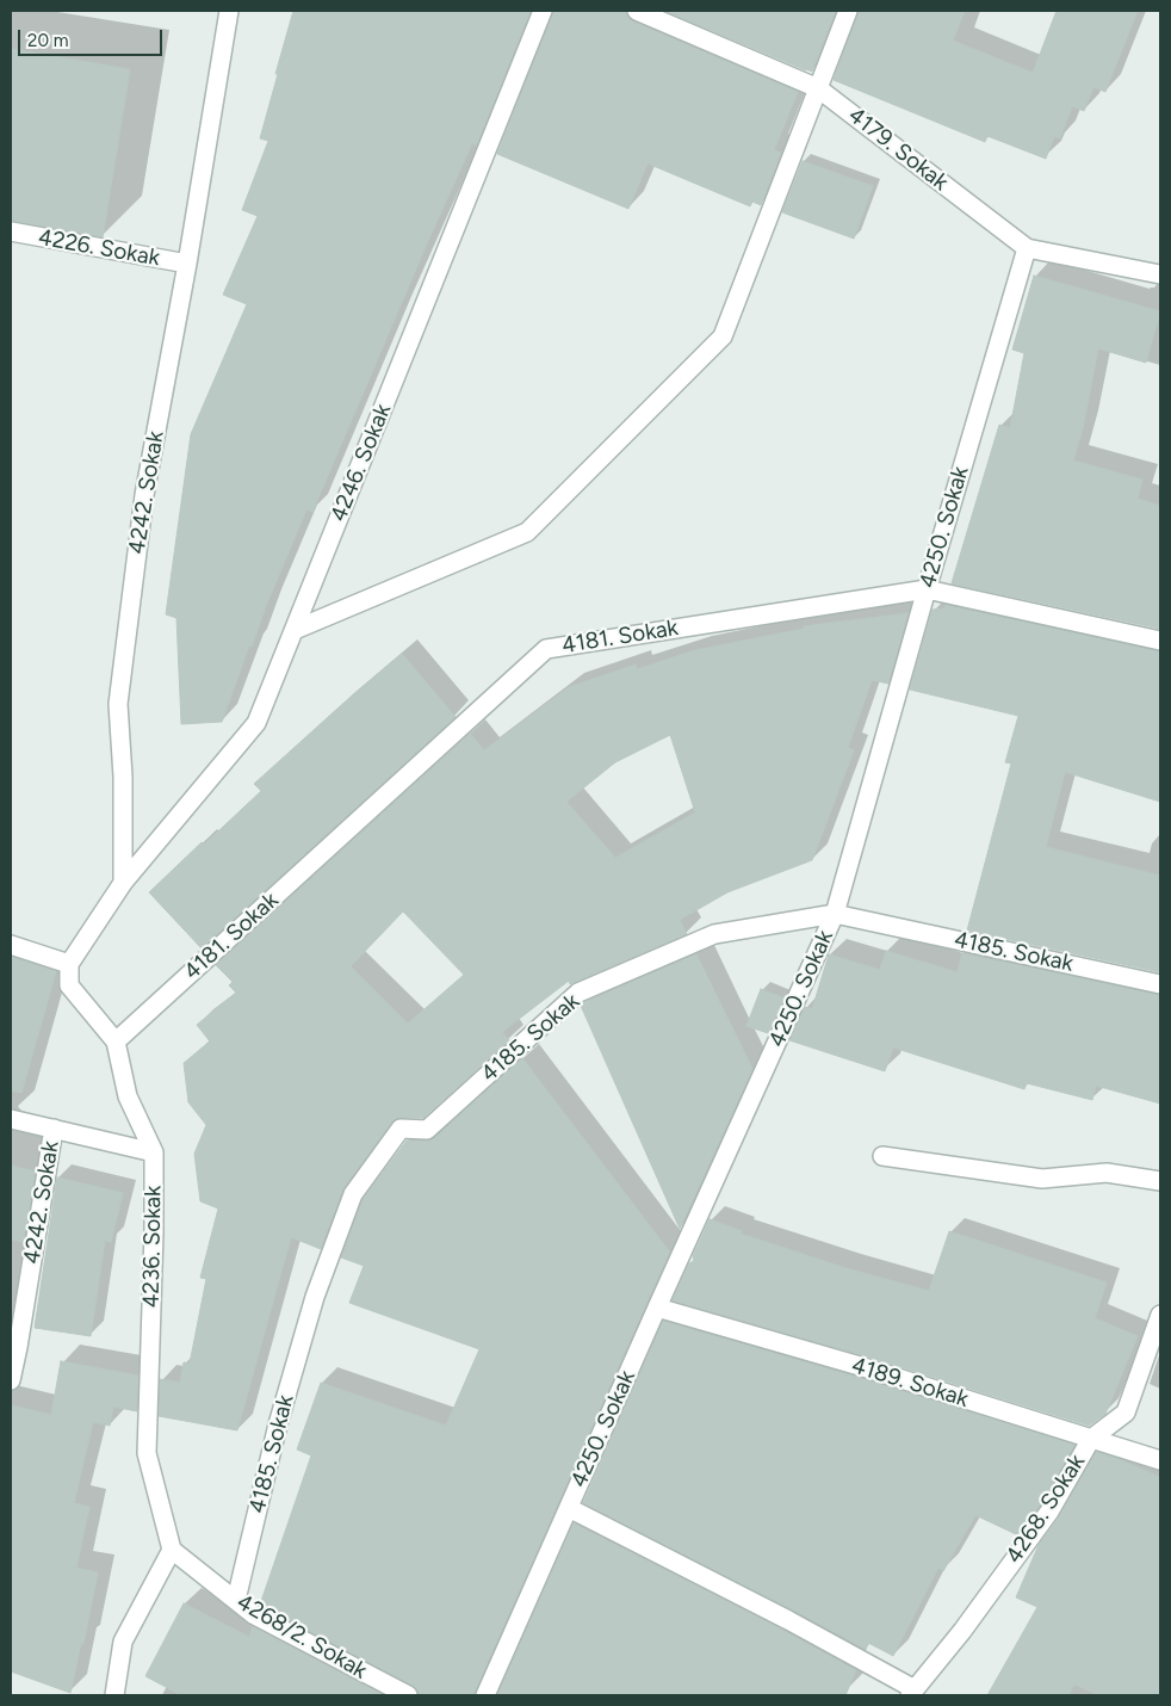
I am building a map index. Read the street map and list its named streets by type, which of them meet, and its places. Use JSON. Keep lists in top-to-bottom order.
{
  "streets": {
    "street": [
      "4179. Sokak",
      "4226. Sokak",
      "4246. Sokak",
      "4242. Sokak",
      "4250. Sokak",
      "4181. Sokak",
      "4185. Sokak",
      "4236. Sokak",
      "4189. Sokak",
      "4268. Sokak",
      "4268/2. Sokak"
    ]
  },
  "crossings": [
    ["4179. Sokak", "4250. Sokak"],
    ["4226. Sokak", "4242. Sokak"],
    ["4246. Sokak", "4242. Sokak"],
    ["4250. Sokak", "4181. Sokak"],
    ["4250. Sokak", "4185. Sokak"],
    ["4250. Sokak", "4189. Sokak"],
    ["4181. Sokak", "4236. Sokak"],
    ["4185. Sokak", "4268/2. Sokak"],
    ["4236. Sokak", "4268/2. Sokak"],
    ["4189. Sokak", "4268. Sokak"]
  ],
  "scale_bar": "20 m"
}
